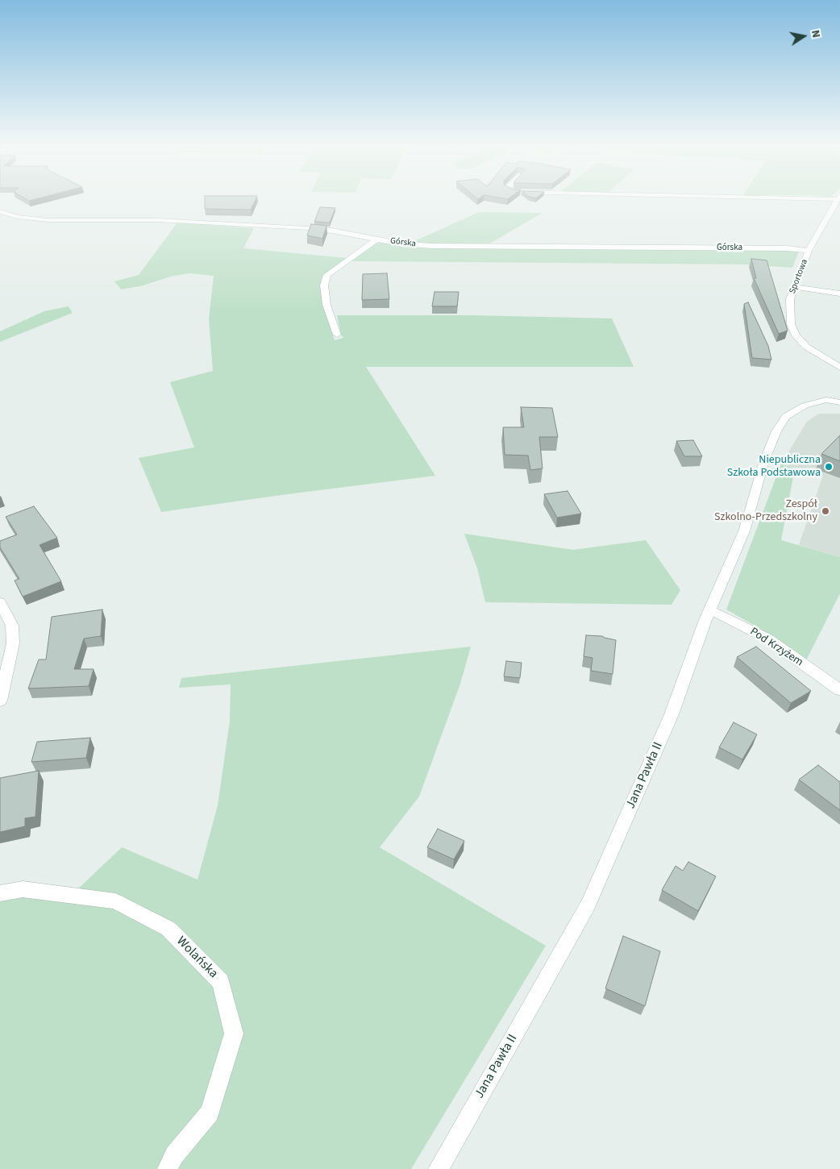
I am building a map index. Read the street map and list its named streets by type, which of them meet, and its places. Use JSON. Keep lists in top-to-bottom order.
{
  "streets": {
    "street": [
      "Górska",
      "Sportowa",
      "Pod Krzyżem",
      "Jana Pawła II",
      "Wolańska"
    ]
  },
  "crossings": [
    ["Górska", "Sportowa"],
    ["Pod Krzyżem", "Jana Pawła II"]
  ],
  "places": ["Niepubliczna Szkoła Podstawowa", "Zespół Szkolno-Przedszkolny"],
  "north": "right"
}
